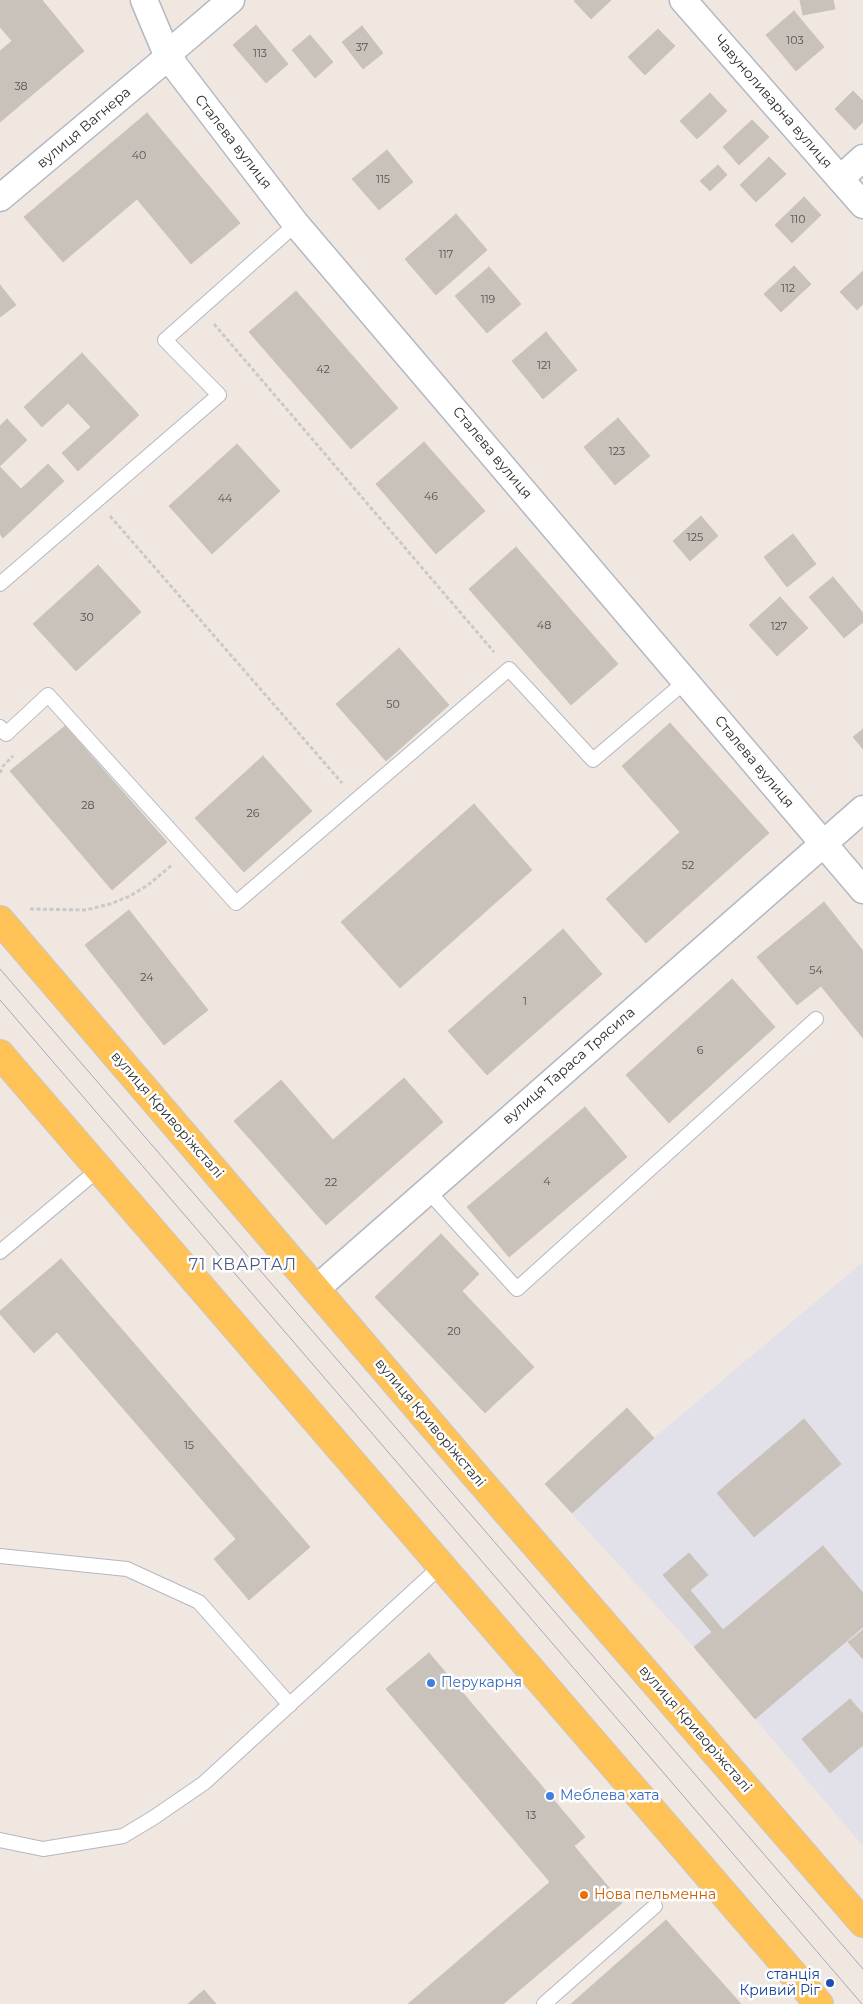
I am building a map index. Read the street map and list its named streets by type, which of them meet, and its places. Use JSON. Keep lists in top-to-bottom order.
{
  "streets": {
    "main road": ["вулиця Криворіжсталі"],
    "street": [
      "Чавуноливарна вулиця",
      "вулиця Вагнера",
      "Сталева вулиця",
      "вулиця Тараса Трясила"
    ]
  },
  "crossings": [
    ["вулиця Вагнера", "Сталева вулиця"],
    ["Сталева вулиця", "вулиця Тараса Трясила"],
    ["вулиця Тараса Трясила", "вулиця Криворіжсталі"]
  ],
  "districts": ["71 КВАРТАЛ"],
  "places": [
    "Перукарня",
    "Меблева хата",
    "Нова пельменна",
    "станція Кривий Ріг"
  ],
  "house_numbers": [
    "103",
    "37",
    "113",
    "38",
    "40",
    "115",
    "110",
    "117",
    "112",
    "119",
    "121",
    "42",
    "123",
    "46",
    "44",
    "125",
    "30",
    "48",
    "127",
    "50",
    "28",
    "26",
    "52",
    "54",
    "24",
    "1",
    "6",
    "4",
    "22",
    "20",
    "15",
    "13"
  ]
}
